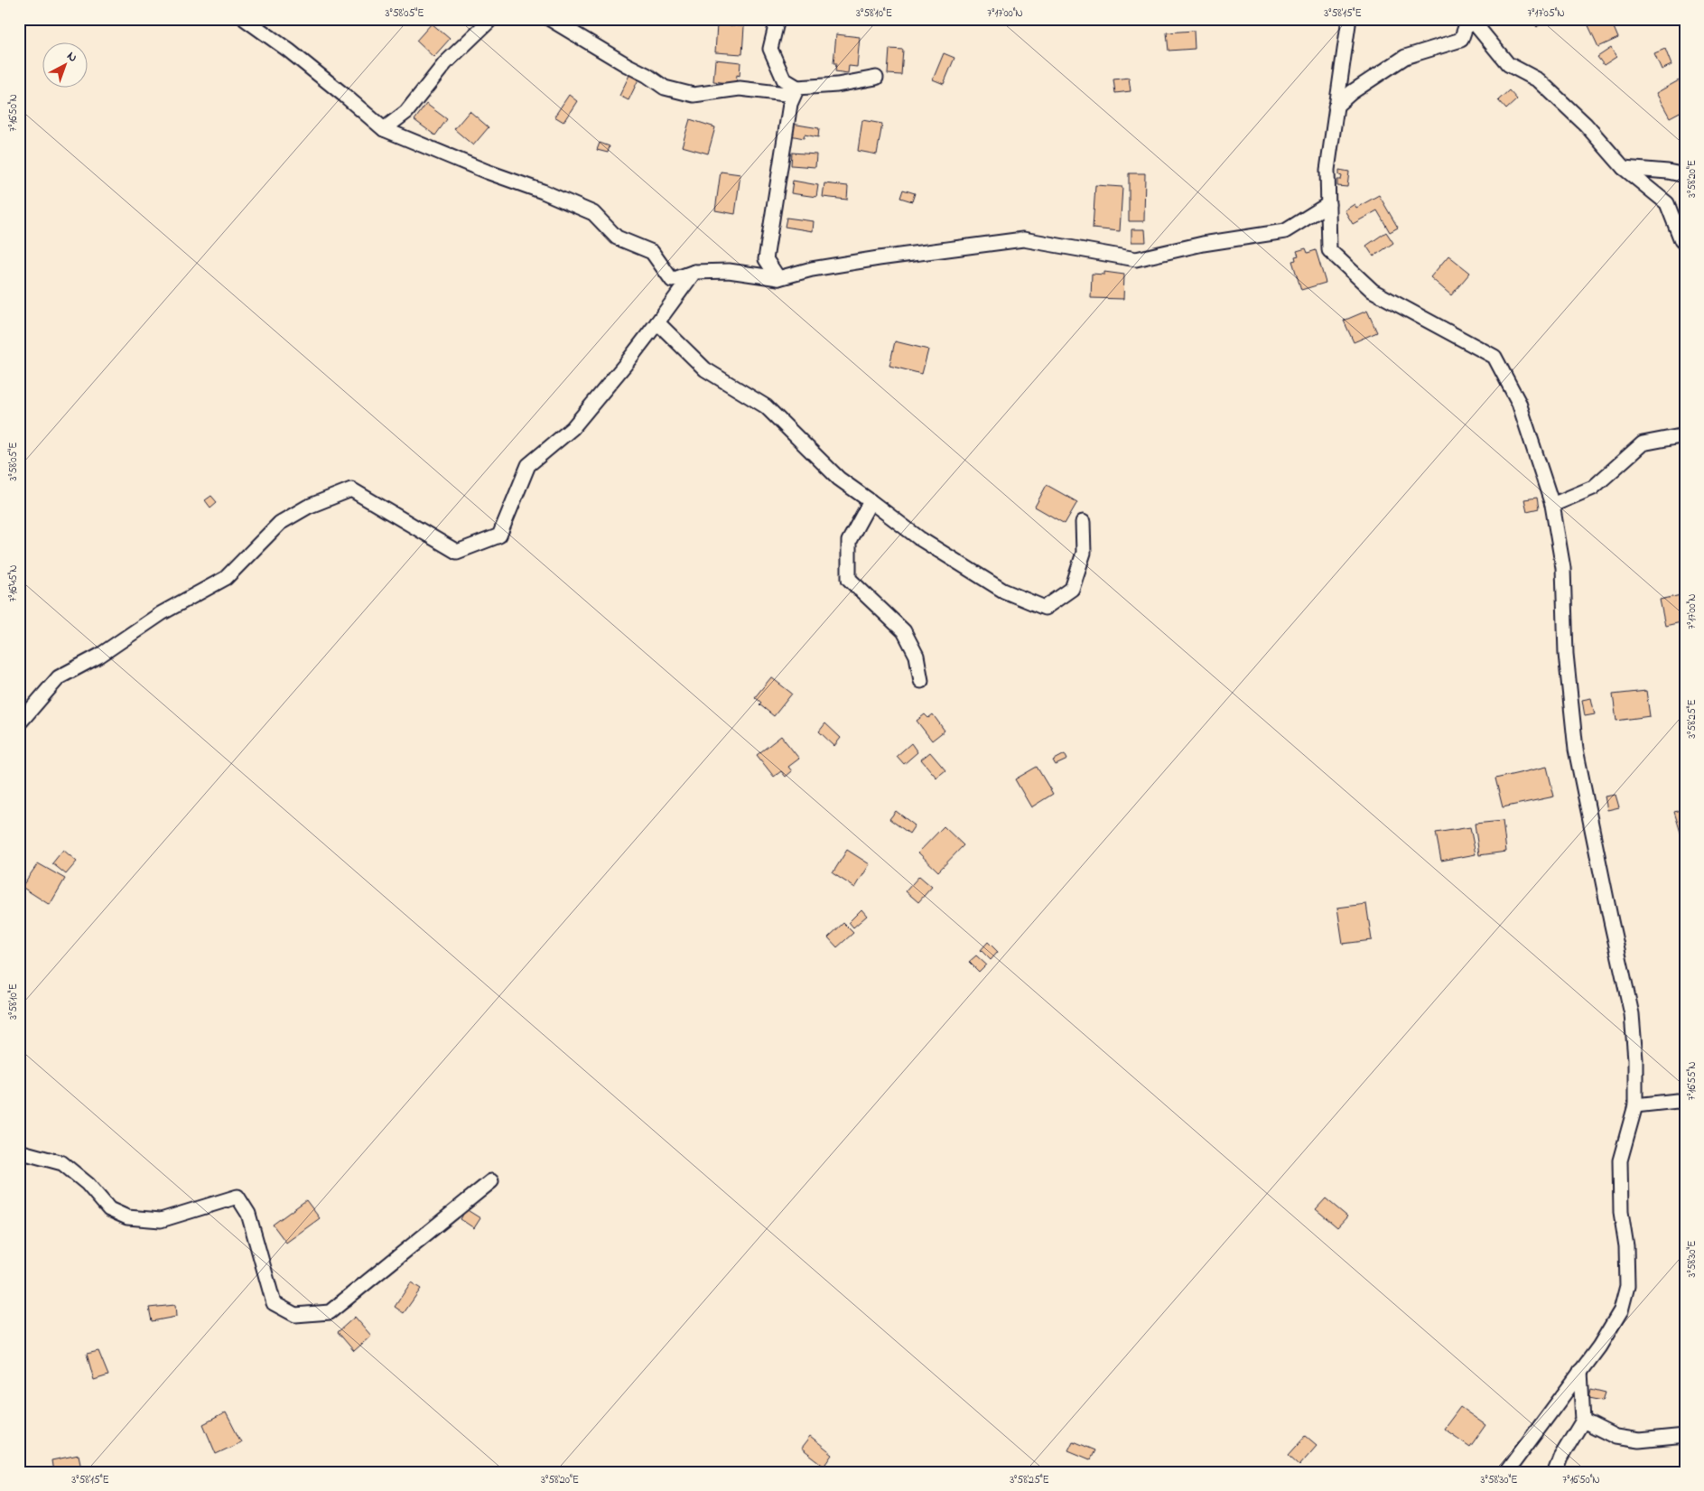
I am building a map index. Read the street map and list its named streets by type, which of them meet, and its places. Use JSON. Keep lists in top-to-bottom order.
{
  "north": "top right",
  "coordinates": [
    "3°58'05\"E",
    "3°58'10\"E",
    "7°17'00\"N",
    "3°58'15\"E",
    "7°17'05\"N",
    "7°16'50\"N",
    "3°58'20\"E",
    "7°16'45\"N",
    "3°58'25\"E",
    "7°16'55\"N",
    "3°58'30\"E"
  ]
}
